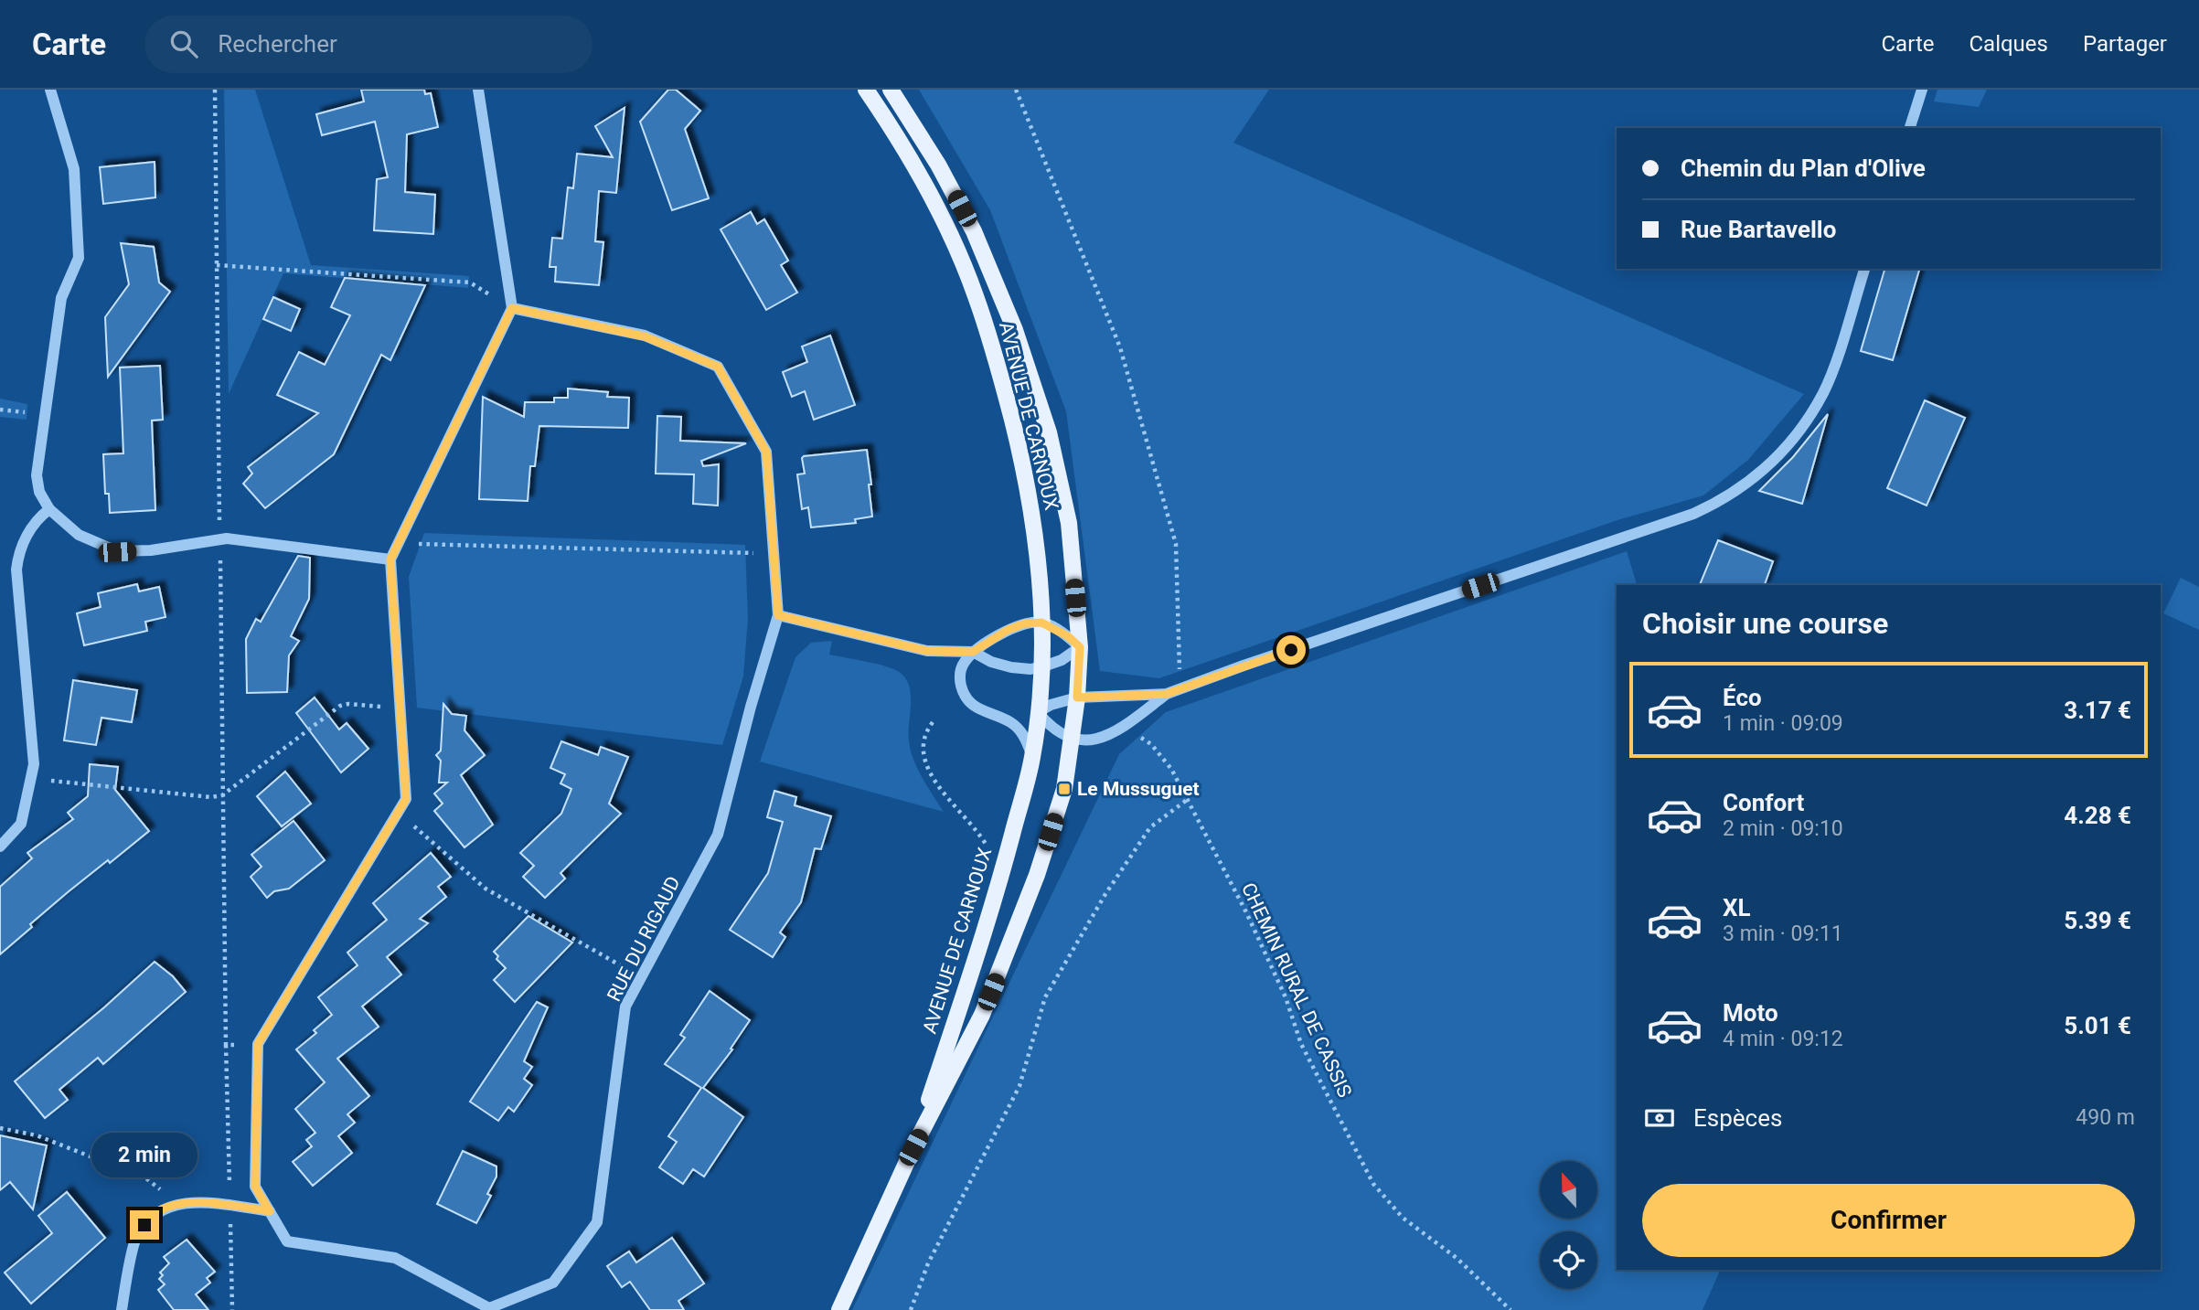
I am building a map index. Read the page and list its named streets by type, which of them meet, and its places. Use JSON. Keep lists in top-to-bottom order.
{
  "streets": {
    "main road": ["AVENUE DE CARNOUX"],
    "street": ["RUE DU RIGAUD"],
    "path": ["CHEMIN RURAL DE CASSIS"]
  },
  "places": {
    "transit": ["Le Mussuguet"]
  },
  "north": "top",
  "page": {
    "header": "Carte",
    "search": "Rechercher",
    "nav": ["Carte", "Calques", "Partager"],
    "banner": ["Chemin du Plan d'Olive", "Rue Bartavello"],
    "heading": "Choisir une course",
    "list": [
      {
        "name": "Éco",
        "note": "1 min · 09:09",
        "value": "3.17 €"
      },
      {
        "name": "Confort",
        "note": "2 min · 09:10",
        "value": "4.28 €"
      },
      {
        "name": "XL",
        "note": "3 min · 09:11",
        "value": "5.39 €"
      },
      {
        "name": "Moto",
        "note": "4 min · 09:12",
        "value": "5.01 €"
      }
    ],
    "pay": ["Espèces", "490 m"],
    "bubble": "2 min",
    "buttons": "Confirmer"
  }
}
